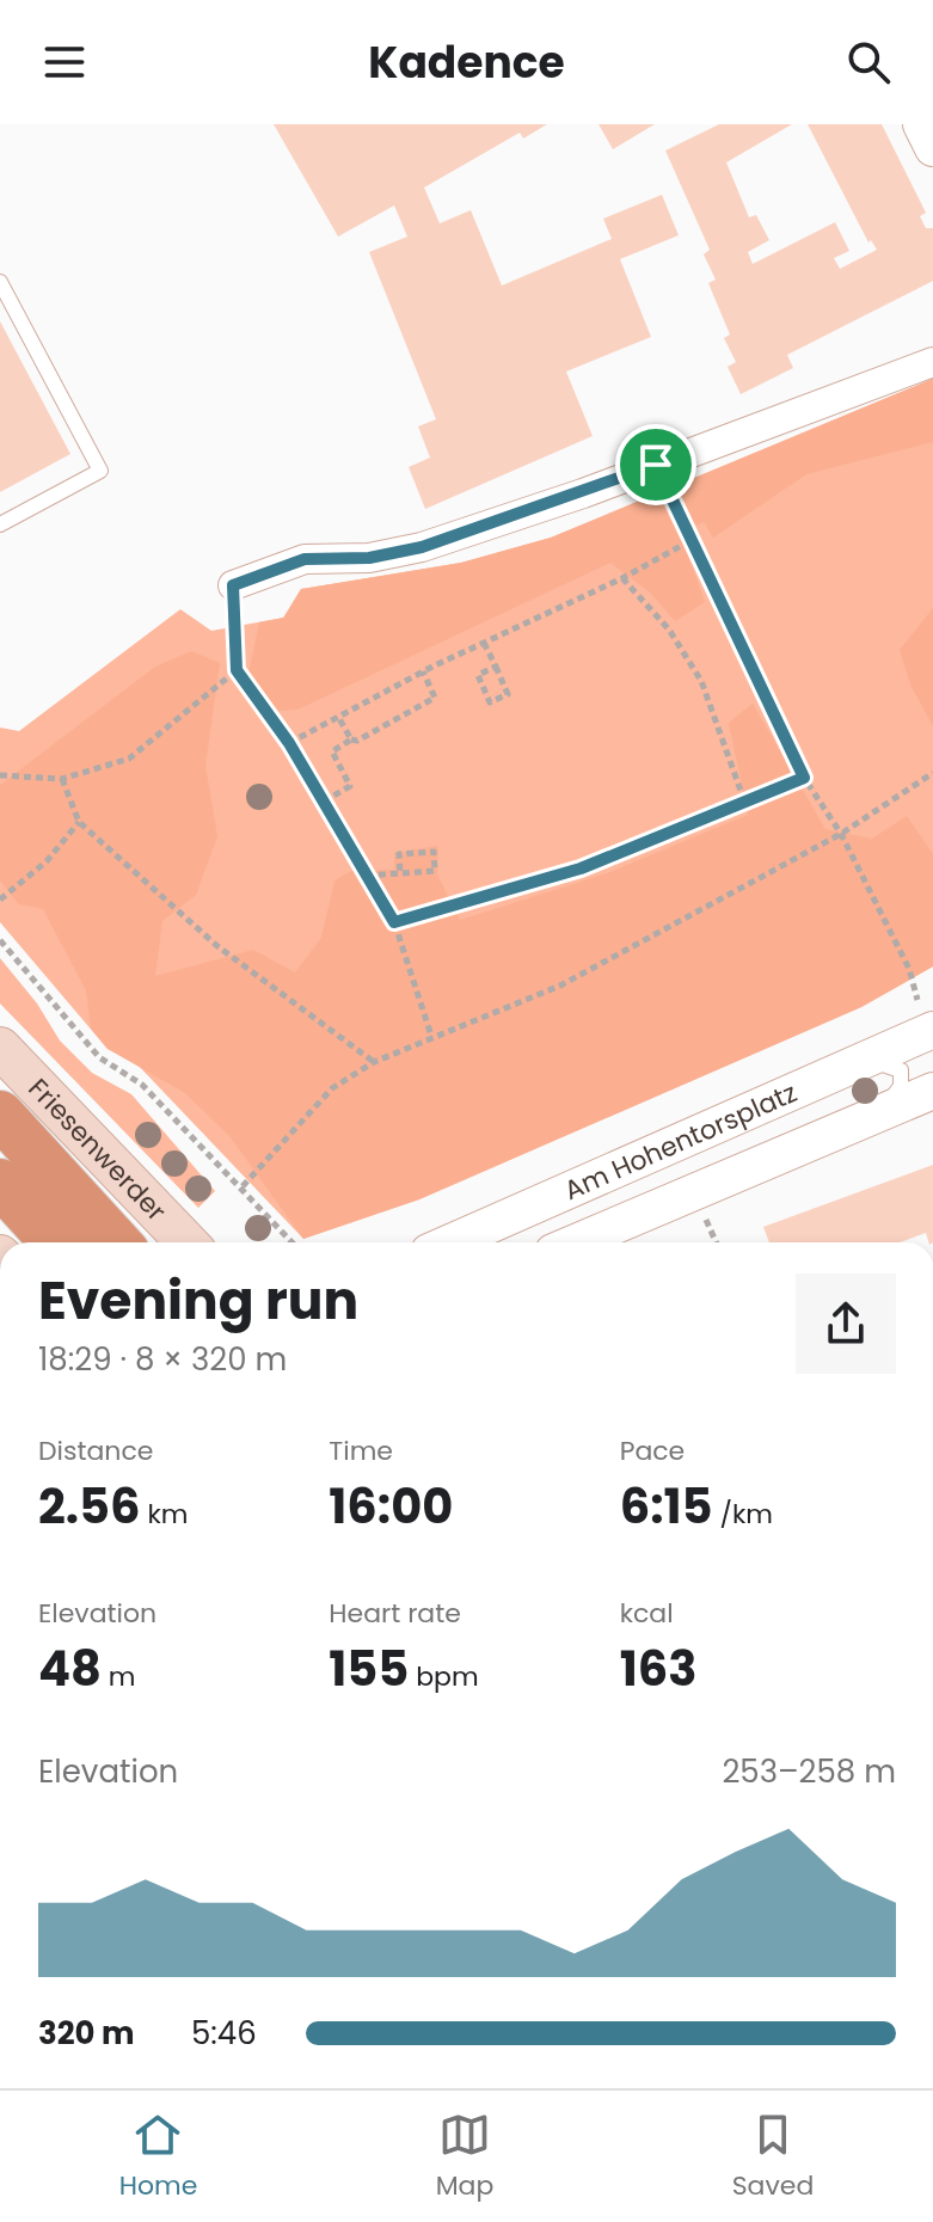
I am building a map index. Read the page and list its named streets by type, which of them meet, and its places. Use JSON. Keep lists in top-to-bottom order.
{
  "streets": {
    "main road": ["Friesenwerder"],
    "street": ["Am Hohentorsplatz"]
  },
  "page": {
    "header": "Kadence",
    "heading": ["Evening run", "18:29 · 8 × 320 m"],
    "stats": [
      ["Distance", "2.56 km"],
      ["Time", "16:00"],
      ["Pace", "6:15 /km"],
      ["Elevation", "48 m"],
      ["Heart rate", "155 bpm"],
      ["kcal", "163"]
    ],
    "chart": ["Elevation", "253–258 m"],
    "list": [
      {
        "name": "320 m",
        "note": "5:46"
      }
    ],
    "tabs": ["Home", "Map", "Saved"]
  }
}
